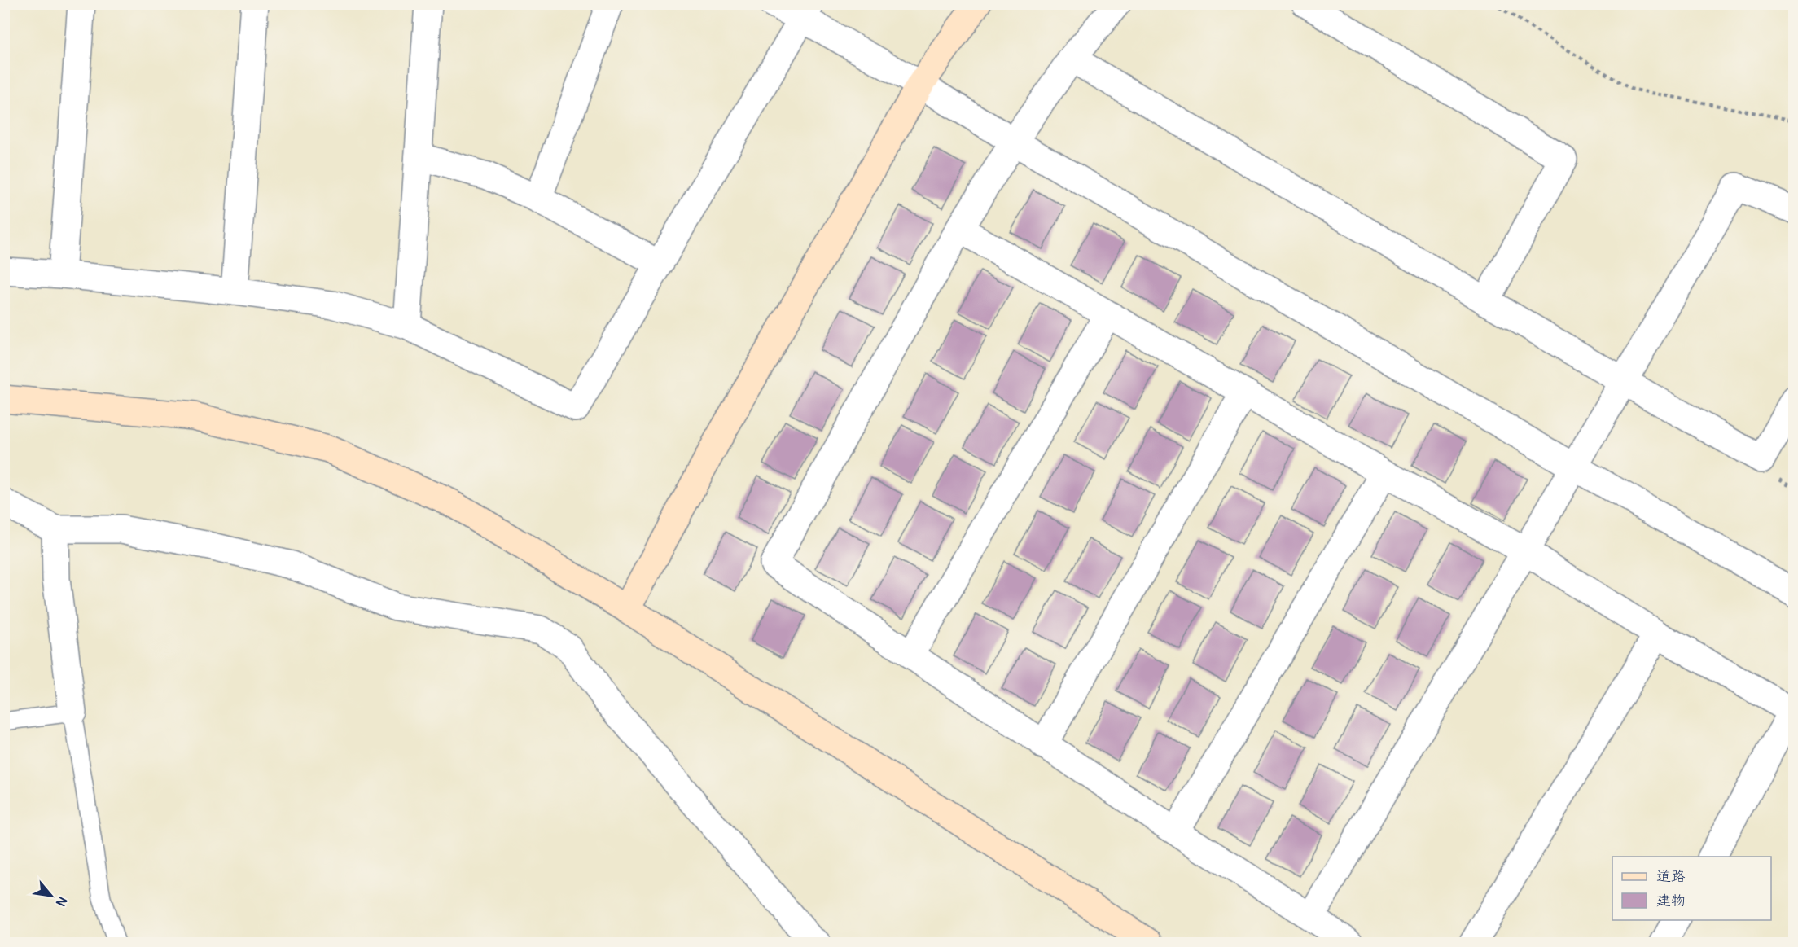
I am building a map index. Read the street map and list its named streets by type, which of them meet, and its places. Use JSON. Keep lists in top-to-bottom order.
{
  "legend": ["道路", "建物"],
  "north": "bottom right"
}
